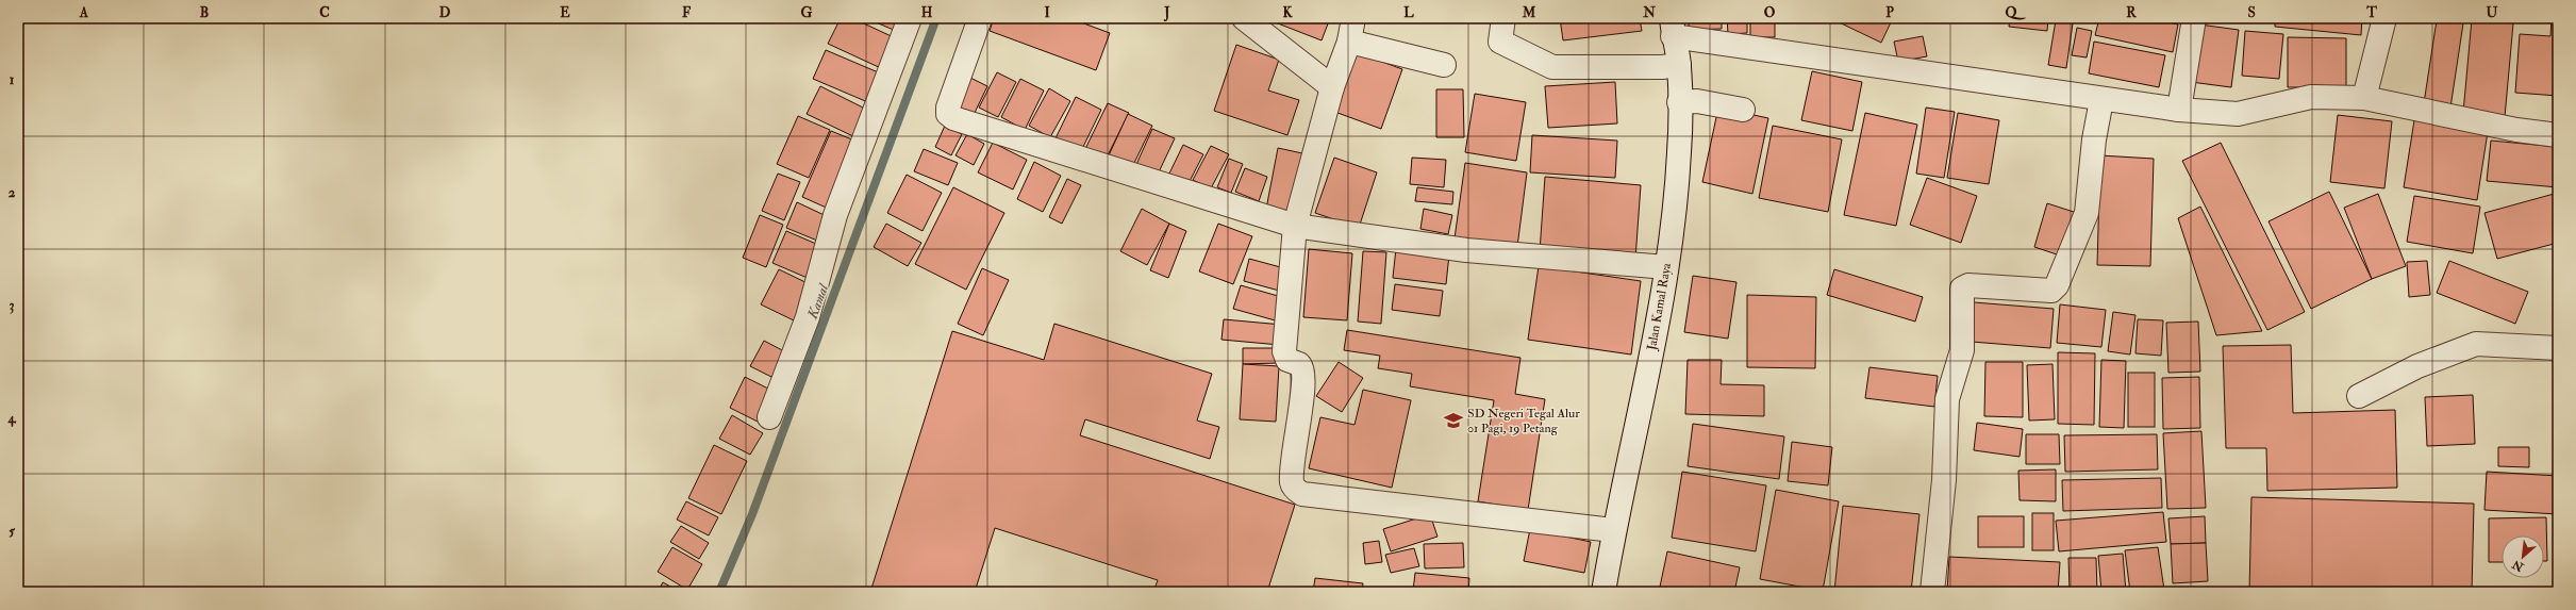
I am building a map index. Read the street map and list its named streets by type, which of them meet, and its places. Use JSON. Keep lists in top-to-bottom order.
{
  "streets": {
    "street": ["Jalan Kamal Raya"]
  },
  "water": ["Kamal"],
  "places": {
    "school or university": ["SD Negeri Tegal Alur 01 Pagi, 19 Petang"]
  },
  "north": "bottom left",
  "grid": {
    "columns": [
      "A",
      "B",
      "C",
      "D",
      "E",
      "F",
      "G",
      "H",
      "I",
      "J",
      "K",
      "L",
      "M",
      "N",
      "O",
      "P",
      "Q",
      "R",
      "S",
      "T",
      "U"
    ],
    "rows": [
      "1",
      "2",
      "3",
      "4",
      "5"
    ]
  }
}
